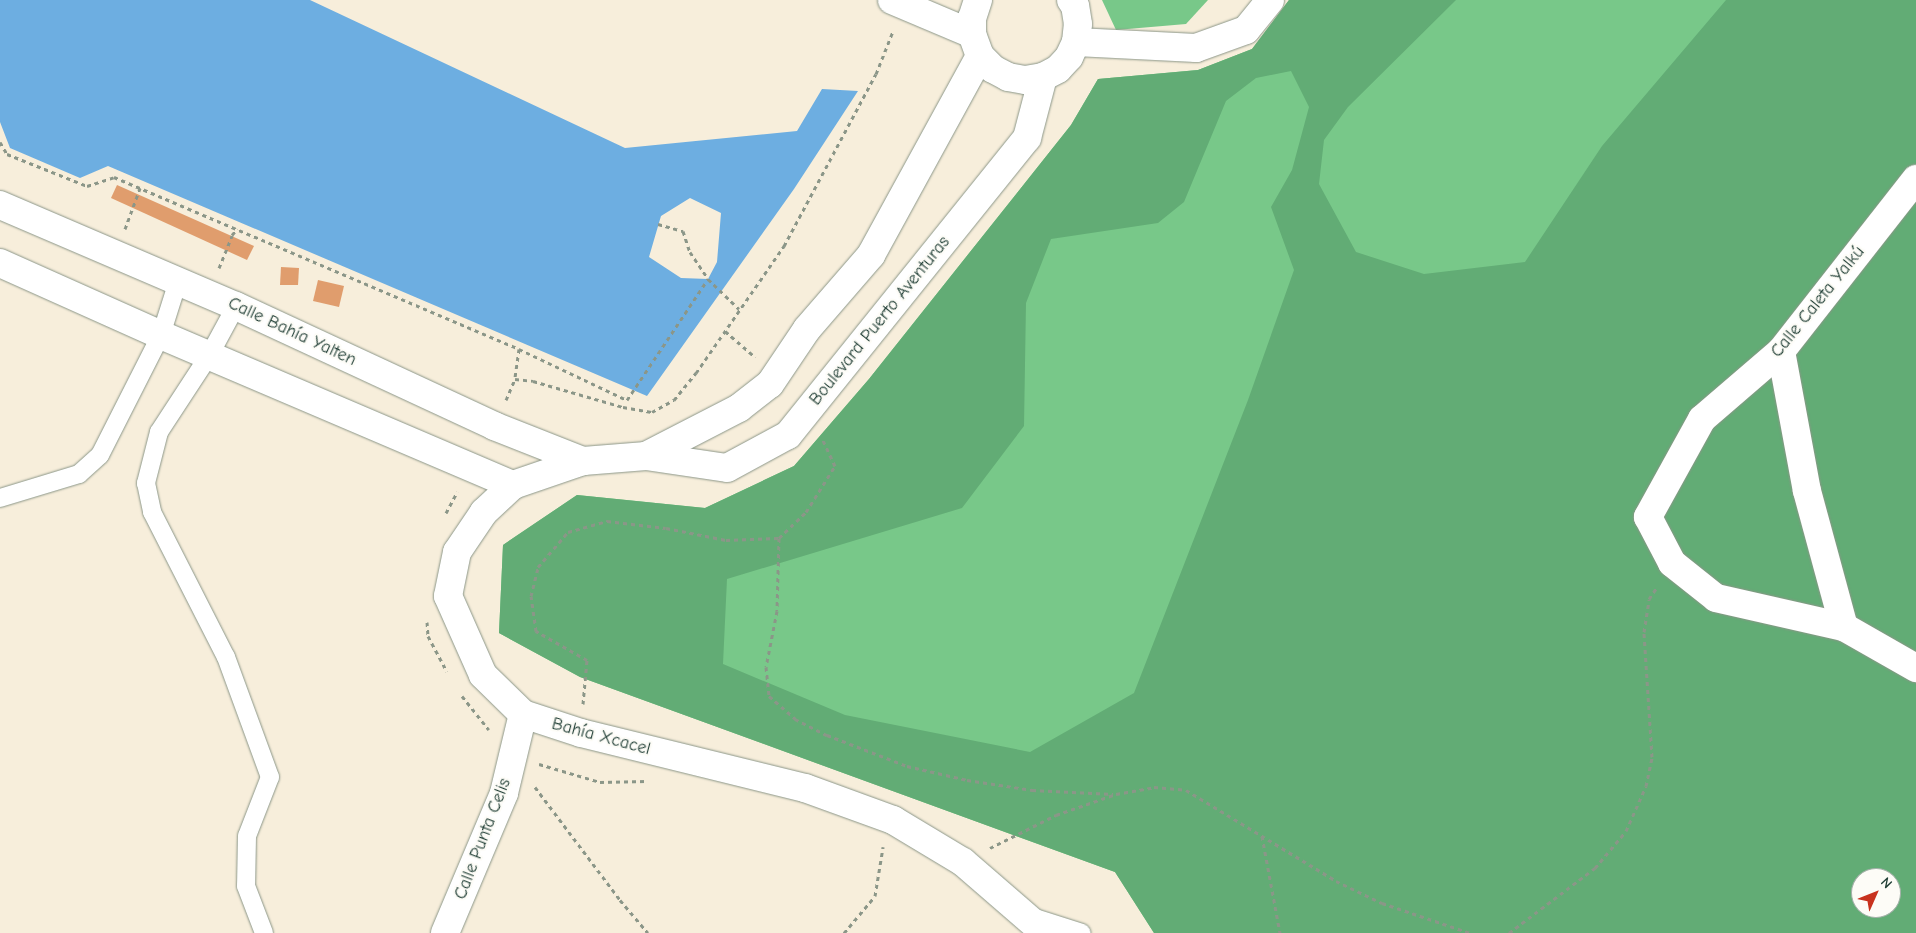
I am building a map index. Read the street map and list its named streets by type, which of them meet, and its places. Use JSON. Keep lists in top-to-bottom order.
{
  "streets": {
    "street": [
      "Calle Caleta Yalkú",
      "Boulevard Puerto Aventuras",
      "Calle Bahía Yalten",
      "Bahía Xcacel",
      "Calle Punta Celis"
    ]
  },
  "crossings": [
    ["Boulevard Puerto Aventuras", "Bahía Xcacel"],
    ["Calle Bahía Yalten", "Bahía Xcacel"],
    ["Bahía Xcacel", "Calle Punta Celis"]
  ],
  "north": "top right"
}
